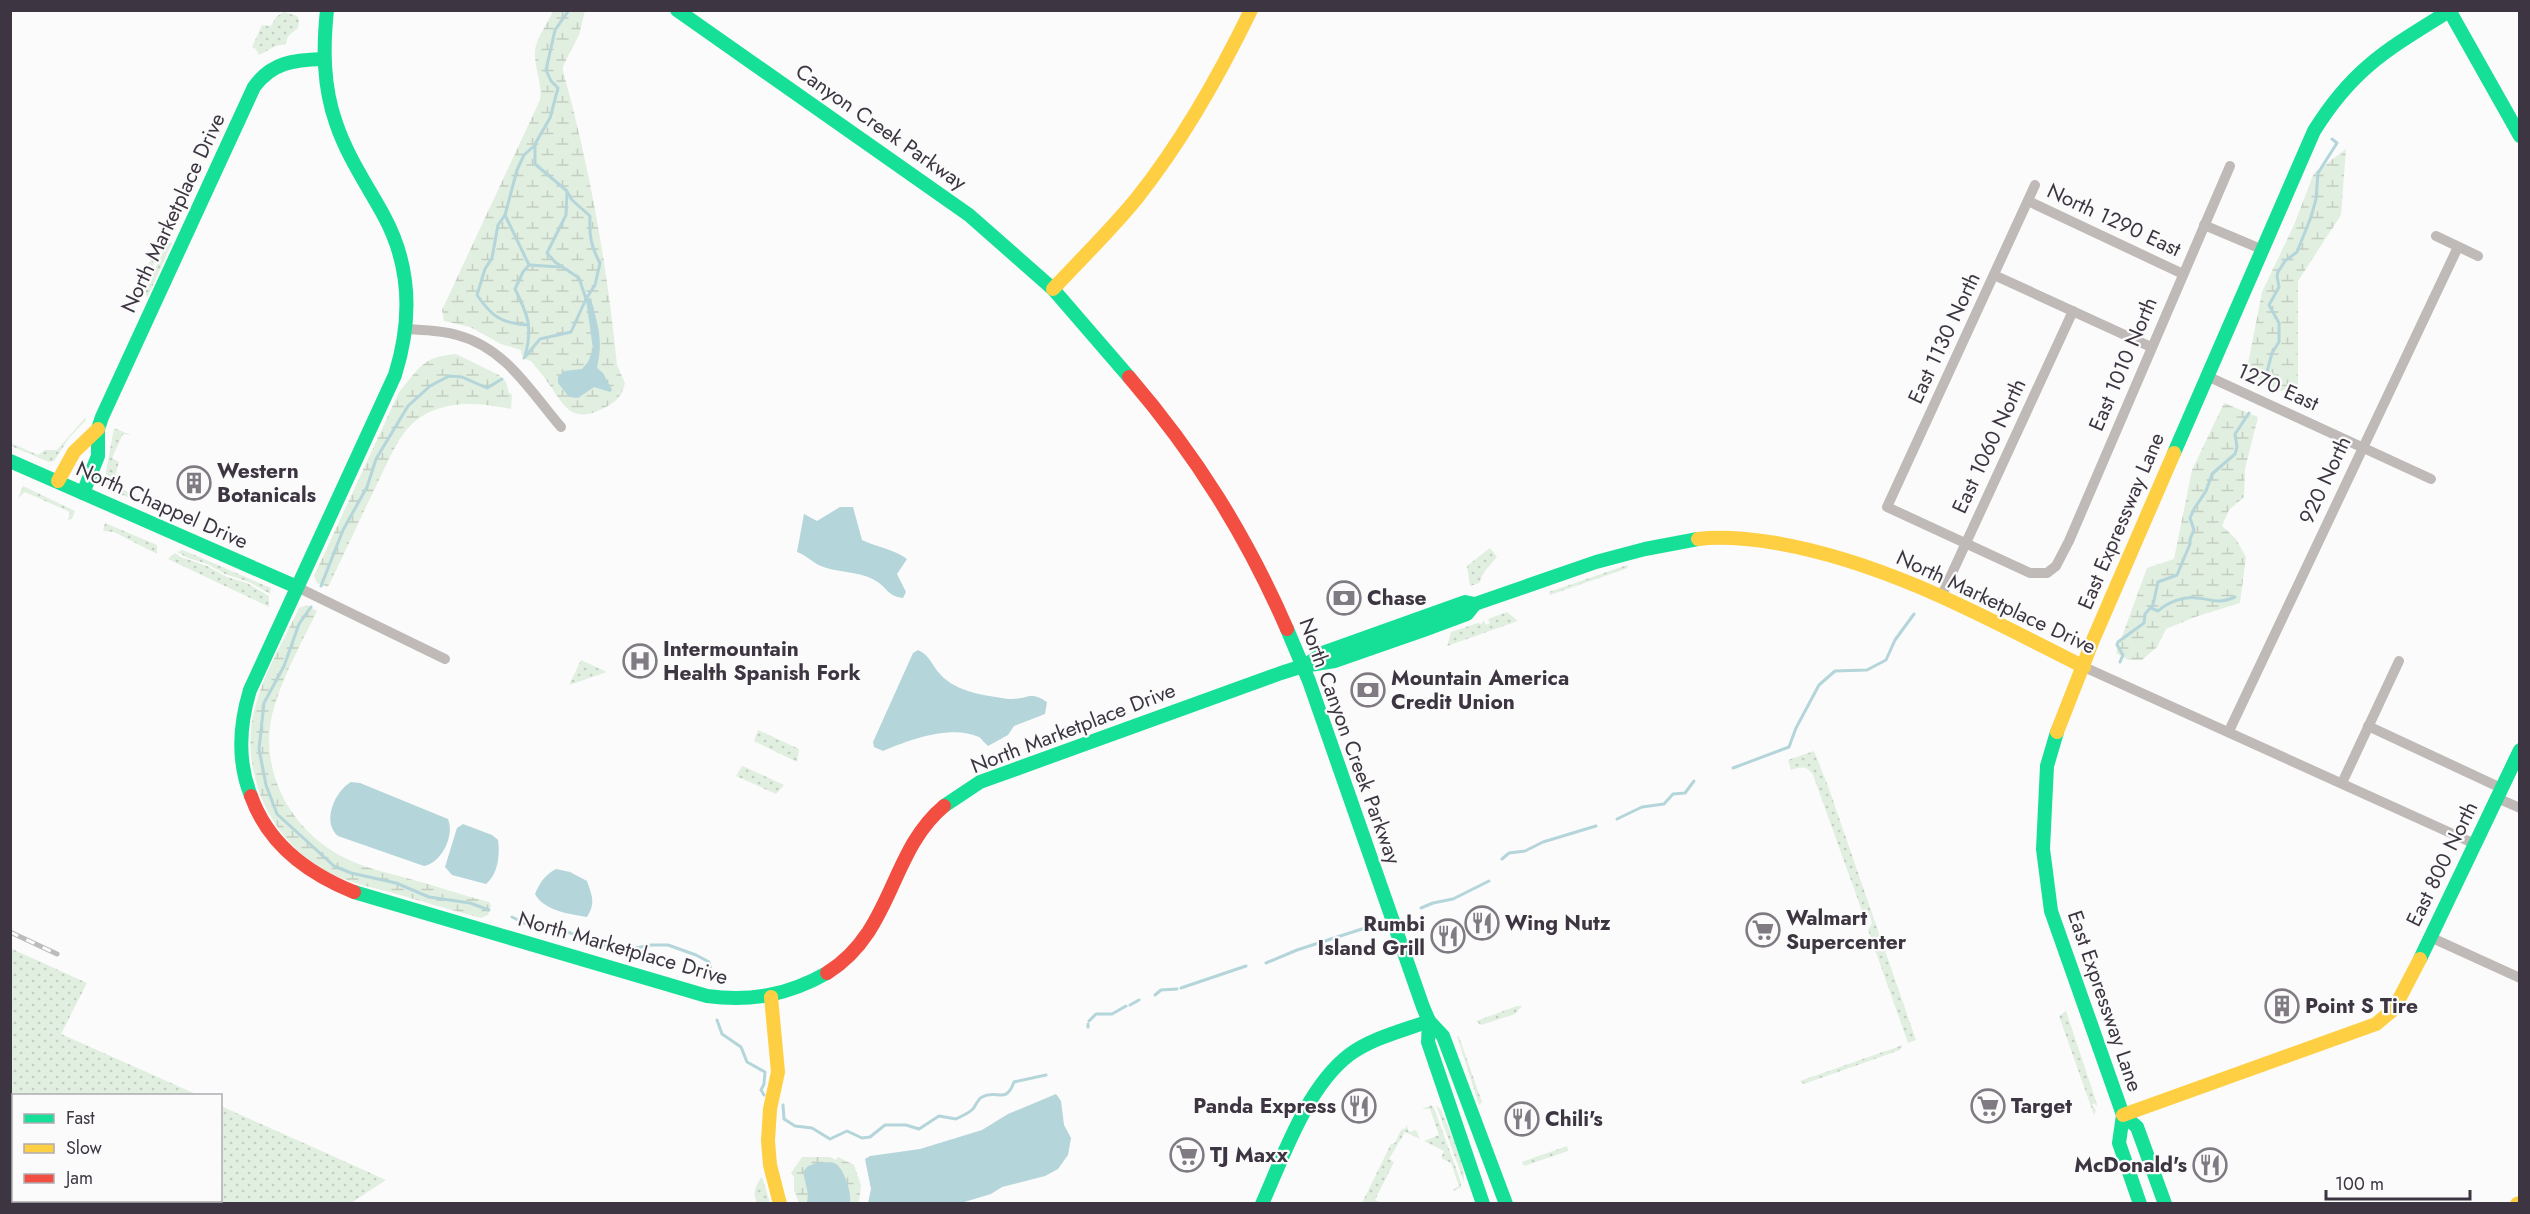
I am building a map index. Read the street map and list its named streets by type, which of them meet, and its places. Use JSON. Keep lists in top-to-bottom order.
{
  "streets": {
    "main road": [
      "Canyon Creek Parkway",
      "North Marketplace Drive",
      "North Chappel Drive",
      "East Expressway Lane",
      "North Canyon Creek Parkway",
      "East 800 North"
    ],
    "street": [
      "North 1290 East",
      "East 1130 North",
      "East 1010 North",
      "1270 East",
      "East 1060 North",
      "920 North"
    ]
  },
  "crossings": [
    ["Canyon Creek Parkway", "North Canyon Creek Parkway"],
    ["North Marketplace Drive", "East 1060 North"],
    ["North Marketplace Drive", "920 North"],
    ["North Marketplace Drive", "North Chappel Drive"],
    ["North Marketplace Drive", "East Expressway Lane"],
    ["North Marketplace Drive", "North Canyon Creek Parkway"],
    ["North Marketplace Drive", "East 800 North"],
    ["North 1290 East", "East 1130 North"],
    ["North 1290 East", "East 1010 North"],
    ["East 1130 North", "East 1010 North"],
    ["East 1130 North", "East 1060 North"],
    ["East 1010 North", "East 1060 North"],
    ["1270 East", "920 North"],
    ["1270 East", "East Expressway Lane"],
    ["East Expressway Lane", "East 800 North"]
  ],
  "places": {
    "building": ["Western Botanicals", "Point S Tire"],
    "bank": ["Chase", "Mountain America Credit Union"],
    "hospital": ["Intermountain Health Spanish Fork"],
    "restaurant": [
      "Wing Nutz",
      "Rumbi Island Grill",
      "Panda Express",
      "Chili's",
      "McDonald's"
    ],
    "supermarket": ["Walmart Supercenter", "Target", "TJ Maxx"]
  },
  "legend": ["Fast", "Slow", "Jam"],
  "scale_bar": "100 m"
}
